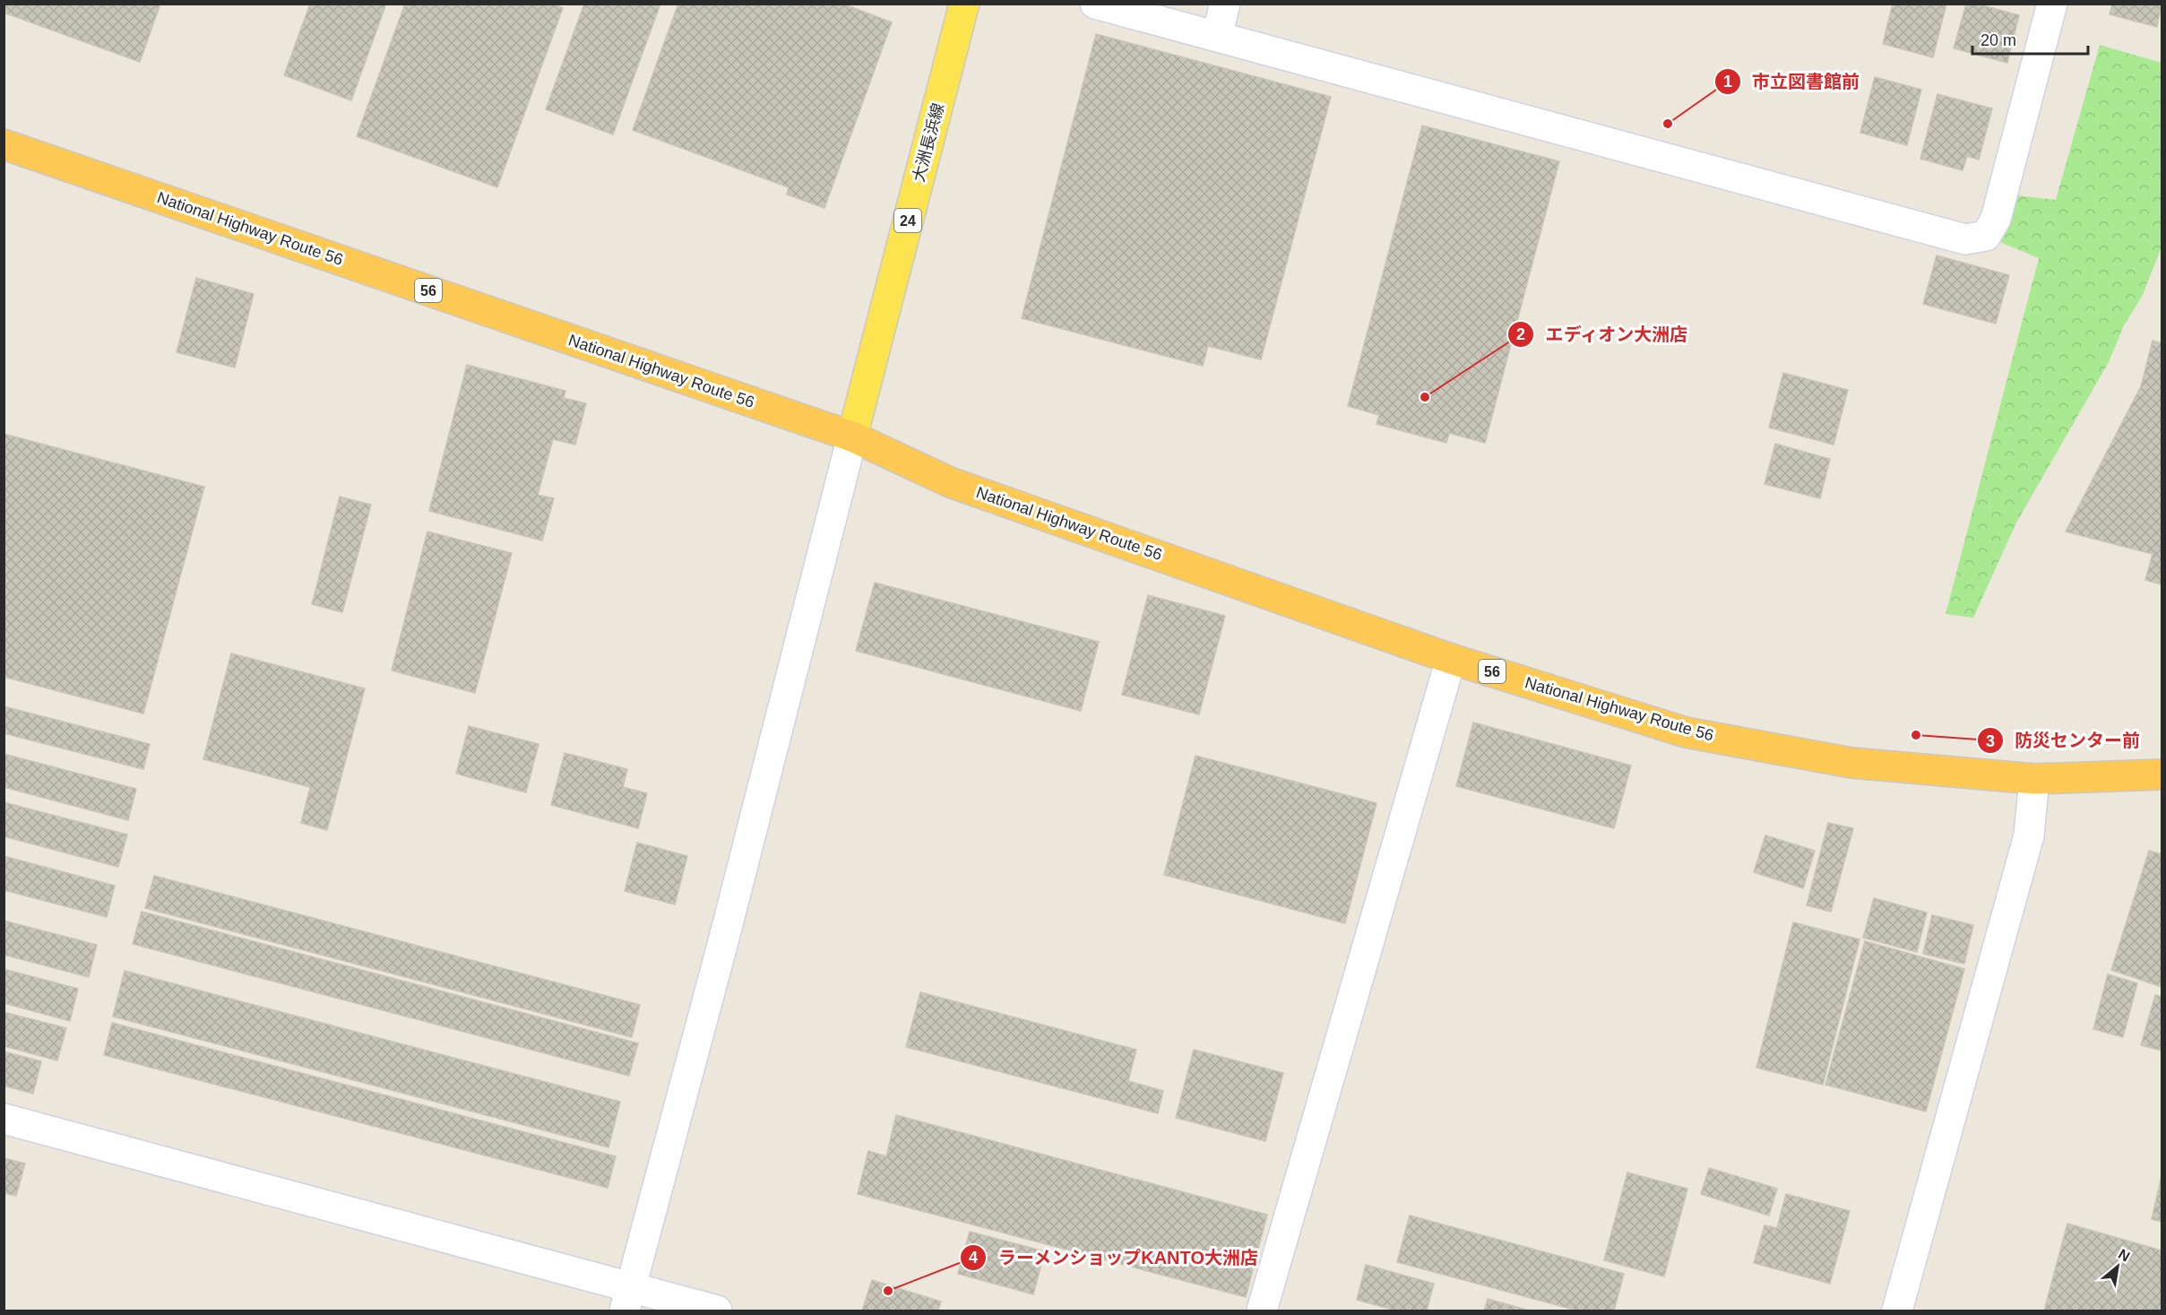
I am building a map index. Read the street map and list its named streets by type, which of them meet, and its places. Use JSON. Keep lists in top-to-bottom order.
{
  "streets": {
    "highway": ["National Highway Route 56", "56"],
    "main road": ["大洲長浜線", "24"]
  },
  "crossings": [
    ["大洲長浜線", "National Highway Route 56"]
  ],
  "places": [
    "市立図書館前",
    "エディオン大洲店",
    "防災センター前",
    "ラーメンショップKANTO大洲店"
  ],
  "scale_bar": "20 m",
  "north": "top right"
}
